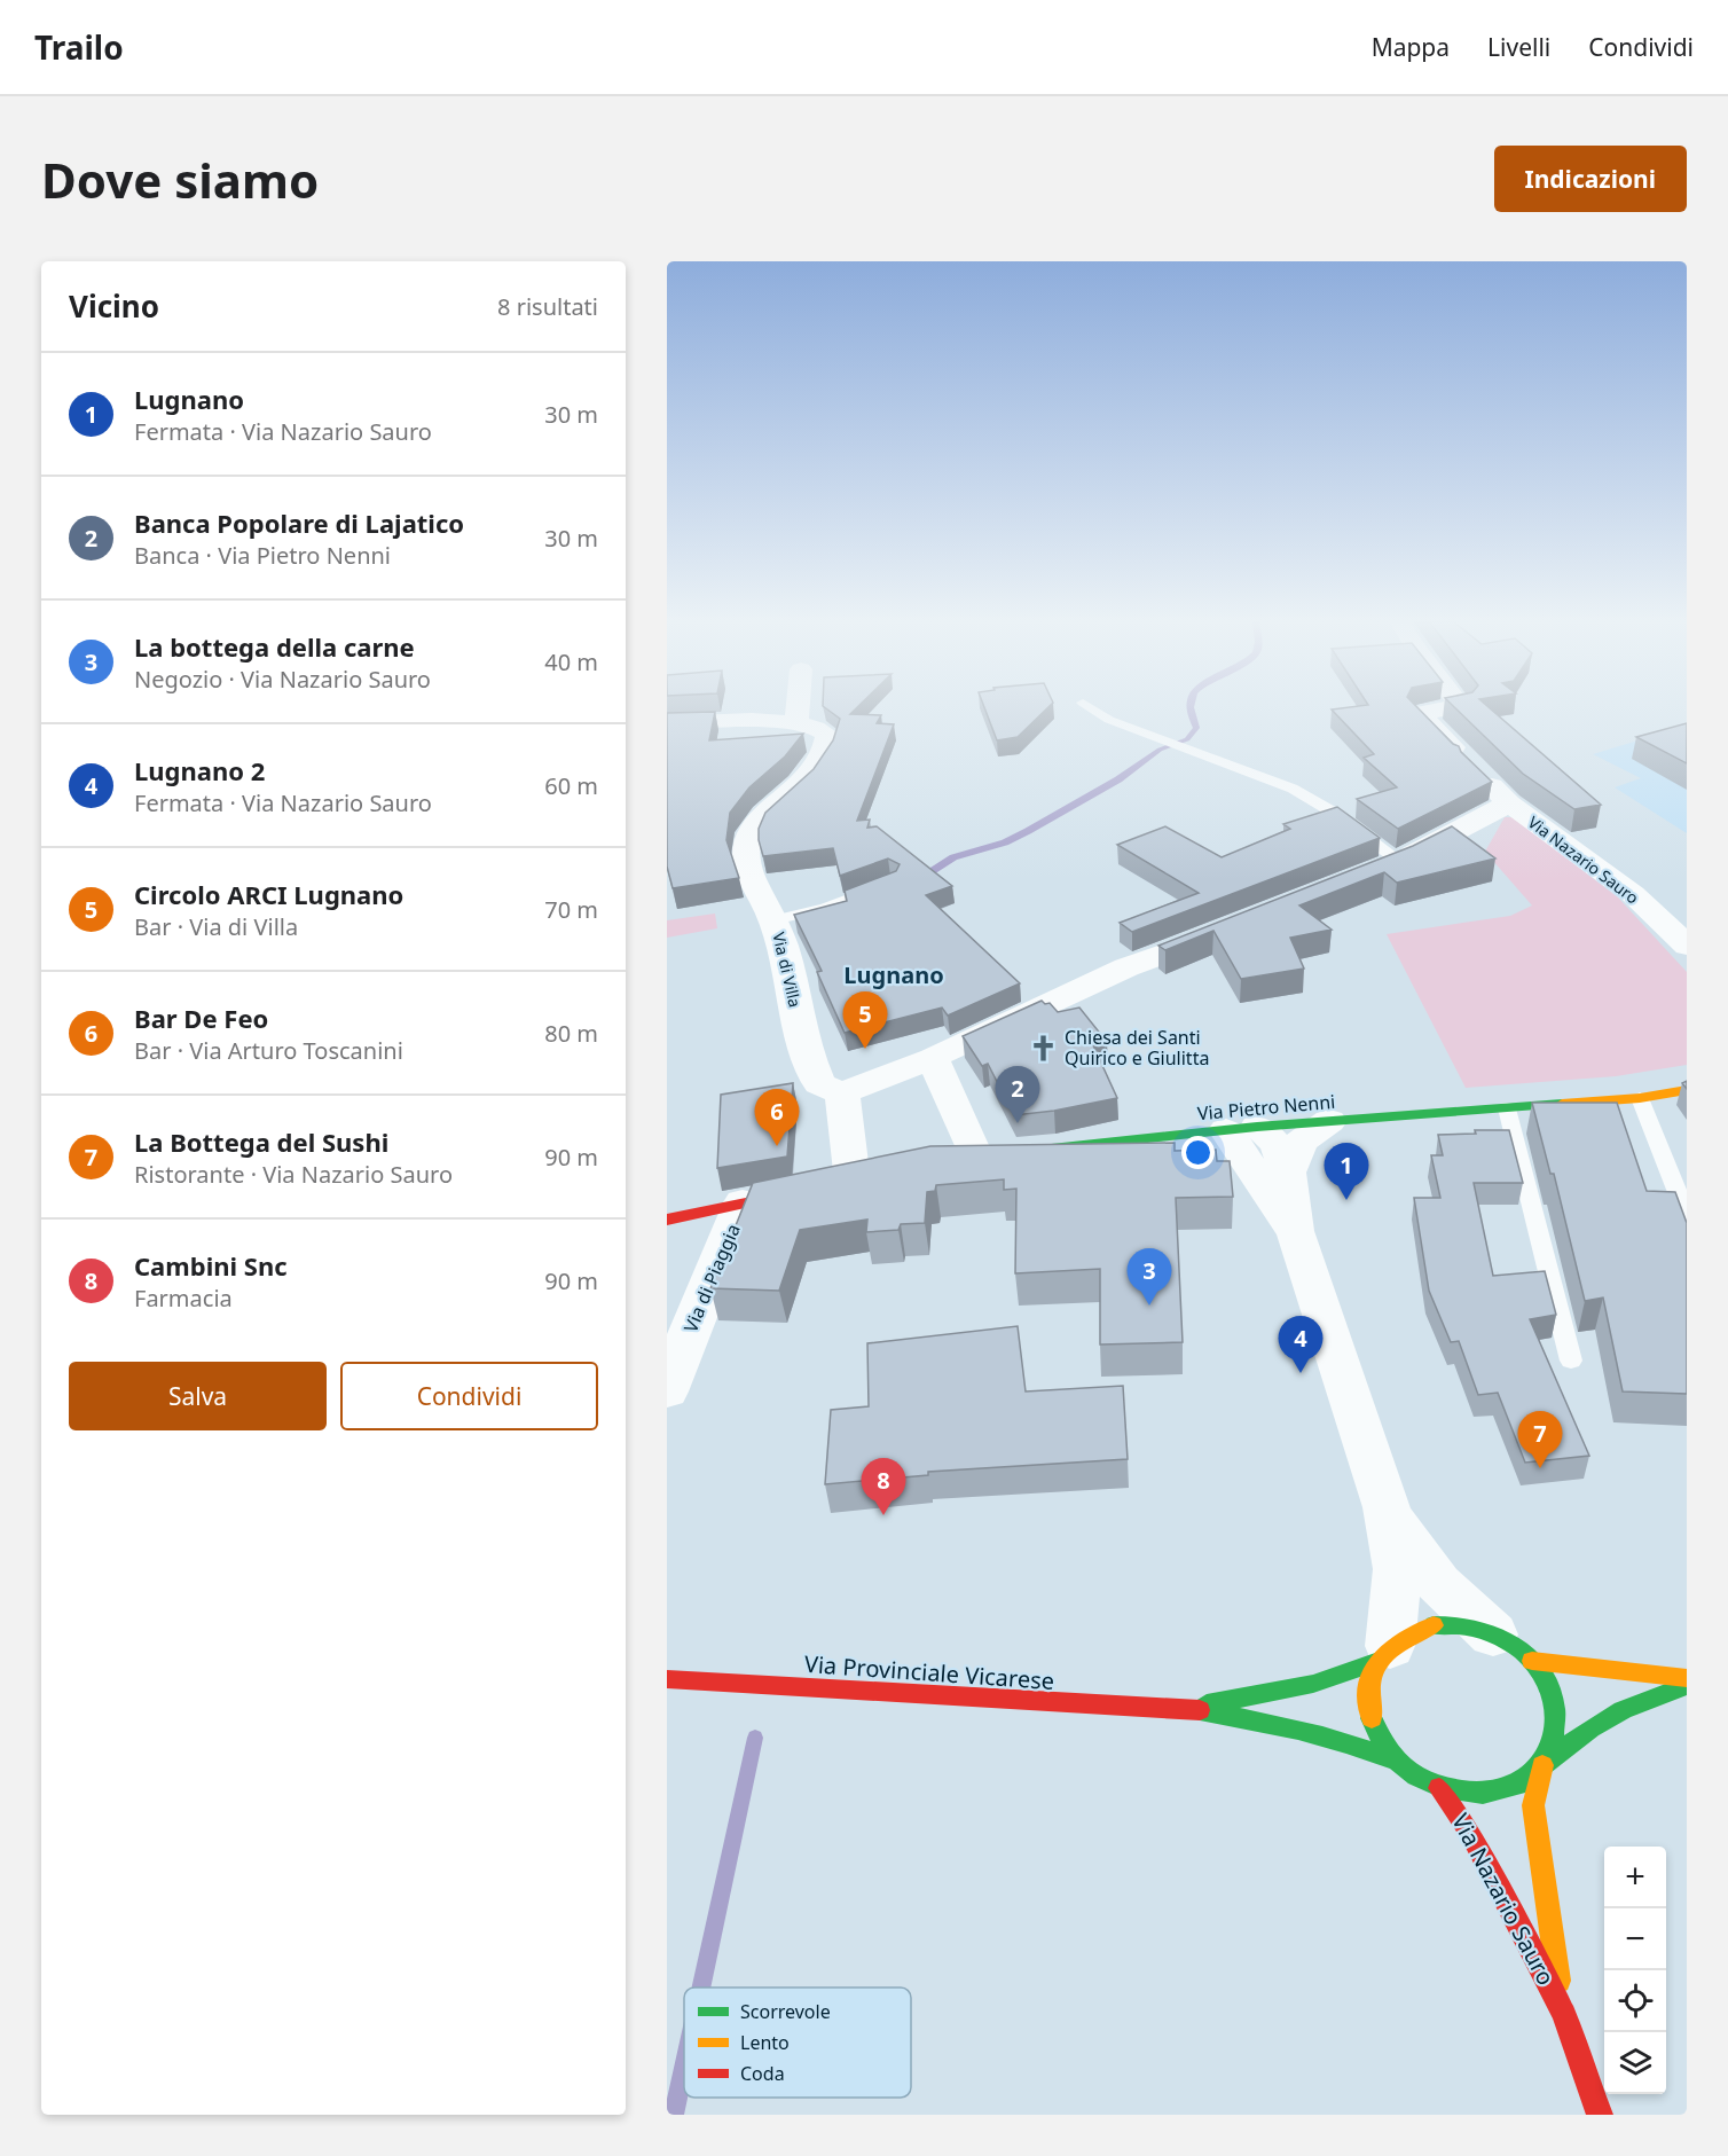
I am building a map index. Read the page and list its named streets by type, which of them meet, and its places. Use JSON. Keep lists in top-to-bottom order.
{
  "streets": {
    "main road": ["Via Nazario Sauro", "Via Pietro Nenni", "Via Provinciale Vicarese"],
    "street": ["Via di Villa", "Via di Piaggia"]
  },
  "crossings": [
    ["Via Nazario Sauro", "Via Provinciale Vicarese"]
  ],
  "districts": ["Lugnano"],
  "places": {
    "church": ["Chiesa dei Santi Quirico e Giulitta"]
  },
  "legend": ["Scorrevole", "Lento", "Coda"],
  "page": {
    "header": "Trailo",
    "nav": ["Mappa", "Livelli", "Condividi"],
    "buttons": [
      "Indicazioni",
      ["Salva", "Condividi"]
    ],
    "title": "Dove siamo",
    "heading": ["Vicino", "8 risultati"],
    "list": [
      {
        "mark": "1",
        "name": "Lugnano",
        "note": "Fermata · Via Nazario Sauro",
        "value": "30 m"
      },
      {
        "mark": "2",
        "name": "Banca Popolare di Lajatico",
        "note": "Banca · Via Pietro Nenni",
        "value": "30 m"
      },
      {
        "mark": "3",
        "name": "La bottega della carne",
        "note": "Negozio · Via Nazario Sauro",
        "value": "40 m"
      },
      {
        "mark": "4",
        "name": "Lugnano 2",
        "note": "Fermata · Via Nazario Sauro",
        "value": "60 m"
      },
      {
        "mark": "5",
        "name": "Circolo ARCI Lugnano",
        "note": "Bar · Via di Villa",
        "value": "70 m"
      },
      {
        "mark": "6",
        "name": "Bar De Feo",
        "note": "Bar · Via Arturo Toscanini",
        "value": "80 m"
      },
      {
        "mark": "7",
        "name": "La Bottega del Sushi",
        "note": "Ristorante · Via Nazario Sauro",
        "value": "90 m"
      },
      {
        "mark": "8",
        "name": "Cambini Snc",
        "note": "Farmacia",
        "value": "90 m"
      }
    ],
    "pins": [
      "5",
      "2",
      "6",
      "1",
      "3",
      "4",
      "7",
      "8"
    ],
    "map_buttons": ["+", "−"]
  }
}
